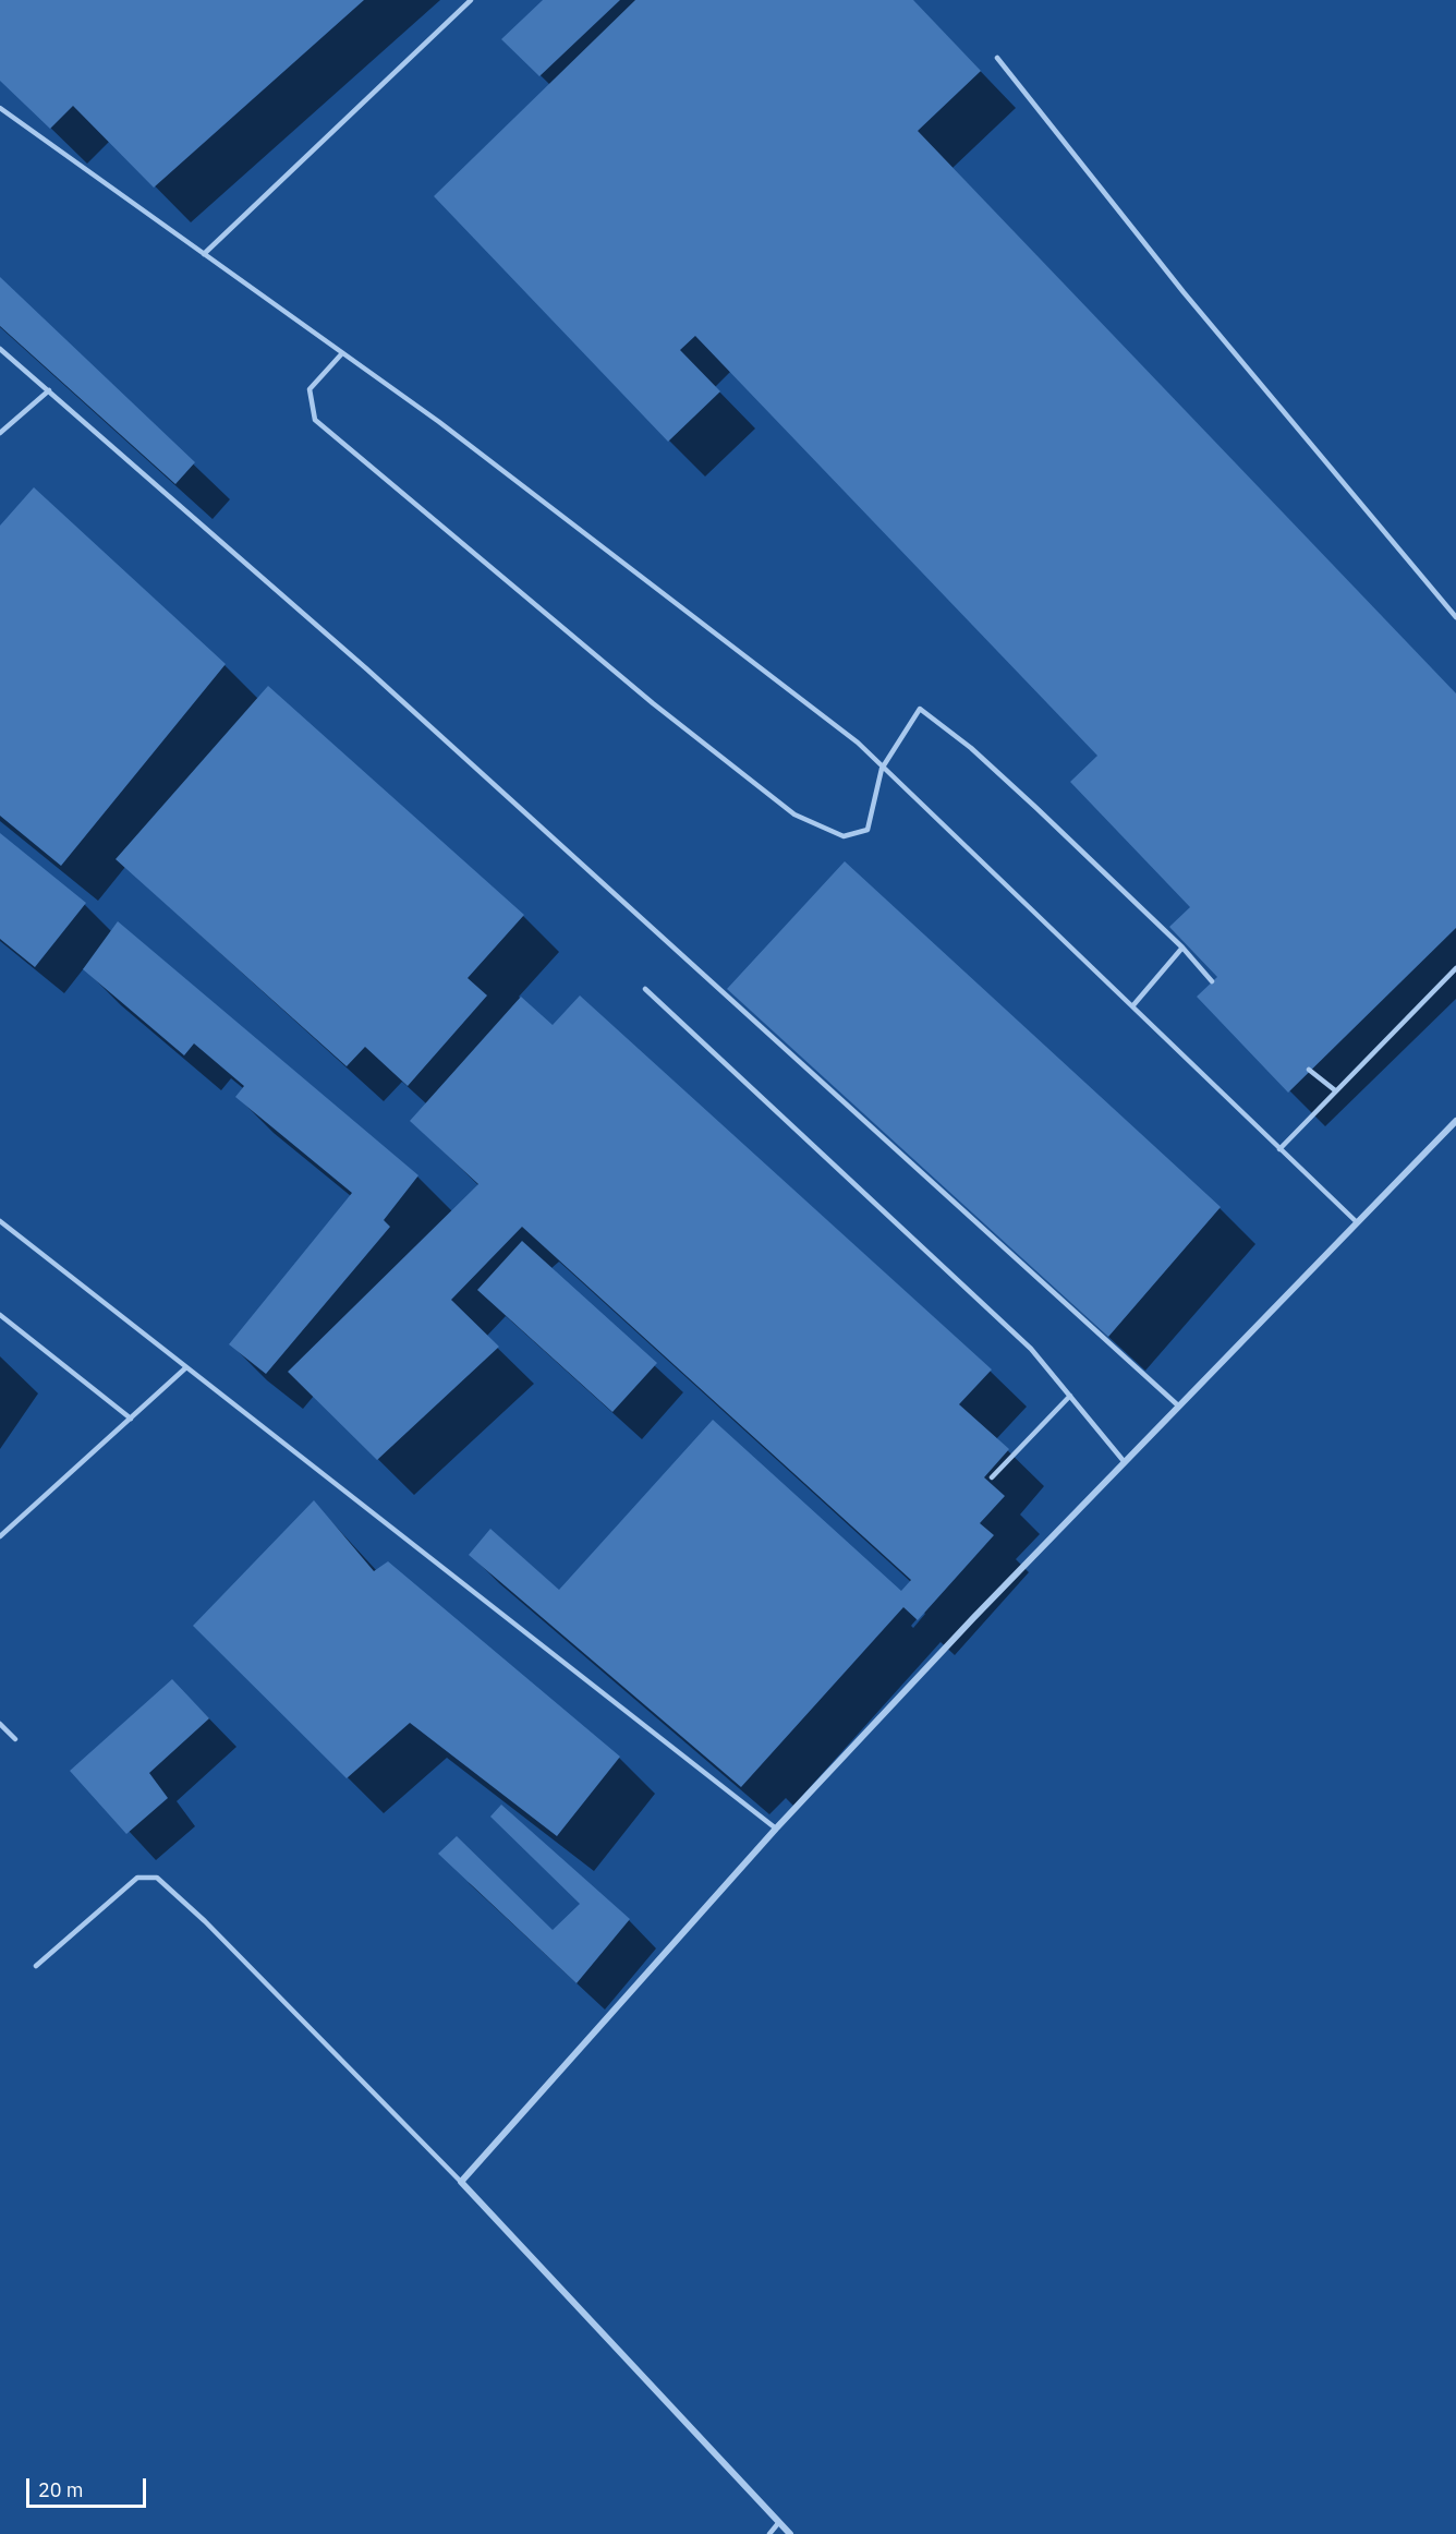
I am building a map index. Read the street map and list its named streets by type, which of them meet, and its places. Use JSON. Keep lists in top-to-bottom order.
{
  "scale_bar": "20 m"
}
